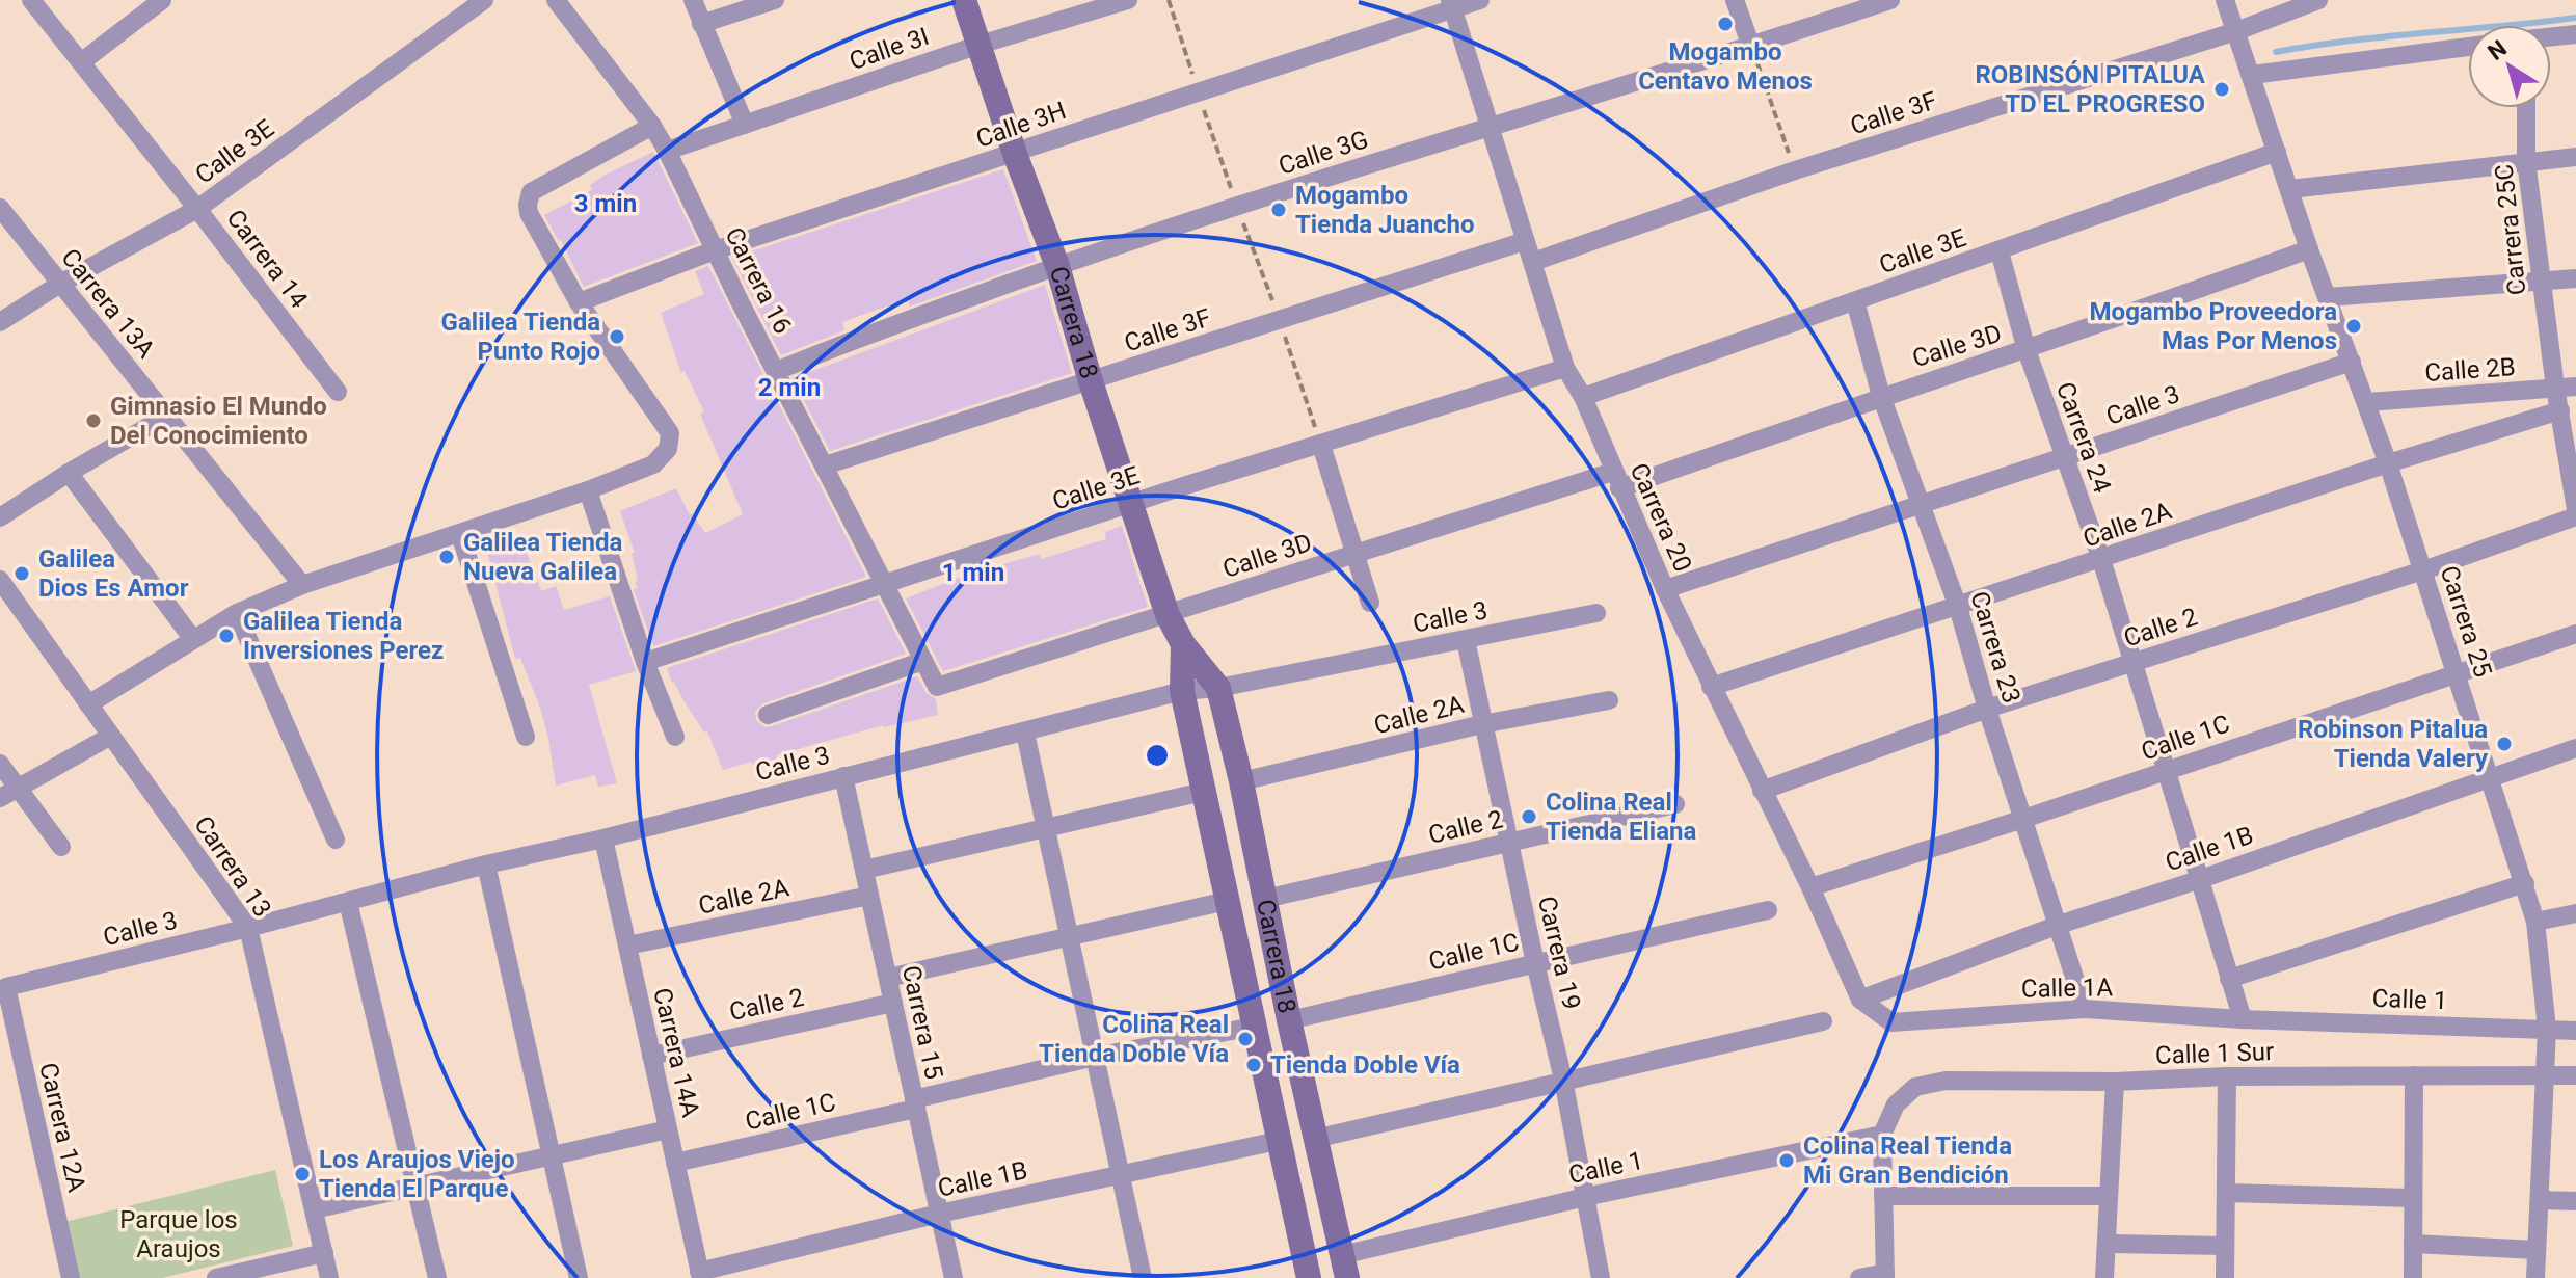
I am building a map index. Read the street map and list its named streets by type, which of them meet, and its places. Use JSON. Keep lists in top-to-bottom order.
{
  "streets": {
    "street": [
      "Calle 3I",
      "Calle 3F",
      "Calle 3H",
      "Calle 3E",
      "Calle 3G",
      "Carrera 25C",
      "Carrera 14",
      "Carrera 16",
      "Carrera 13A",
      "Carrera 18",
      "Calle 3D",
      "Calle 2B",
      "Calle 3",
      "Carrera 24",
      "Carrera 20",
      "Calle 2A",
      "Carrera 25",
      "Calle 2",
      "Carrera 23",
      "Calle 1C",
      "Calle 1B",
      "Carrera 13",
      "Carrera 19",
      "Calle 1A",
      "Calle 1",
      "Carrera 15",
      "Carrera 14A",
      "Calle 1 Sur",
      "Carrera 12A"
    ]
  },
  "crossings": [
    ["Calle 3I", "Carrera 16"],
    ["Calle 3I", "Carrera 18"],
    ["Calle 3F", "Carrera 16"],
    ["Calle 3F", "Carrera 18"],
    ["Calle 3F", "Carrera 20"],
    ["Calle 3F", "Carrera 25"],
    ["Calle 3H", "Carrera 16"],
    ["Calle 3H", "Carrera 18"],
    ["Calle 3H", "Carrera 20"],
    ["Calle 3E", "Carrera 14"],
    ["Calle 3E", "Carrera 16"],
    ["Calle 3E", "Carrera 13A"],
    ["Calle 3E", "Carrera 18"],
    ["Calle 3E", "Carrera 24"],
    ["Calle 3E", "Carrera 20"],
    ["Calle 3E", "Carrera 25"],
    ["Calle 3E", "Carrera 23"],
    ["Calle 3G", "Carrera 16"],
    ["Calle 3G", "Carrera 18"],
    ["Calle 3G", "Carrera 20"],
    ["Carrera 25C", "Calle 2B"],
    ["Carrera 25C", "Calle 2A"],
    ["Carrera 16", "Calle 3D"],
    ["Carrera 18", "Calle 3D"],
    ["Carrera 18", "Calle 3"],
    ["Carrera 18", "Calle 2A"],
    ["Carrera 18", "Calle 2"],
    ["Carrera 18", "Calle 1C"],
    ["Carrera 18", "Calle 1B"],
    ["Carrera 18", "Calle 1"],
    ["Calle 3D", "Carrera 24"],
    ["Calle 3D", "Carrera 20"],
    ["Calle 3D", "Carrera 25"],
    ["Calle 3D", "Carrera 23"],
    ["Calle 2B", "Carrera 25"],
    ["Calle 3", "Carrera 24"],
    ["Calle 3", "Carrera 20"],
    ["Calle 3", "Carrera 25"],
    ["Calle 3", "Carrera 23"],
    ["Calle 3", "Carrera 13"],
    ["Calle 3", "Carrera 19"],
    ["Calle 3", "Carrera 15"],
    ["Calle 3", "Carrera 14A"],
    ["Calle 3", "Carrera 12A"],
    ["Carrera 24", "Calle 2A"],
    ["Carrera 24", "Calle 2"],
    ["Carrera 24", "Calle 1C"],
    ["Carrera 24", "Calle 1B"],
    ["Carrera 24", "Calle 1A"],
    ["Carrera 24", "Calle 1"],
    ["Carrera 20", "Calle 2A"],
    ["Carrera 20", "Calle 2"],
    ["Carrera 20", "Calle 1C"],
    ["Carrera 20", "Calle 1B"],
    ["Carrera 20", "Calle 1A"],
    ["Calle 2A", "Carrera 25"],
    ["Calle 2A", "Carrera 23"],
    ["Calle 2A", "Carrera 19"],
    ["Calle 2A", "Carrera 15"],
    ["Calle 2A", "Carrera 14A"],
    ["Carrera 25", "Calle 2"],
    ["Carrera 25", "Calle 1C"],
    ["Carrera 25", "Calle 1B"],
    ["Carrera 25", "Calle 1"],
    ["Carrera 25", "Calle 1 Sur"],
    ["Calle 2", "Carrera 23"],
    ["Calle 2", "Carrera 19"],
    ["Calle 2", "Carrera 15"],
    ["Calle 2", "Carrera 14A"],
    ["Carrera 23", "Calle 1C"],
    ["Carrera 23", "Calle 1B"],
    ["Carrera 23", "Calle 1A"],
    ["Calle 1C", "Carrera 19"],
    ["Calle 1C", "Carrera 15"],
    ["Calle 1C", "Carrera 14A"],
    ["Calle 1B", "Carrera 15"],
    ["Calle 1B", "Carrera 14A"],
    ["Carrera 19", "Calle 1"],
    ["Calle 1A", "Calle 1"],
    ["Calle 1", "Calle 1 Sur"]
  ],
  "parks": ["Parque los Araujos"],
  "places": [
    "Mogambo Centavo Menos",
    "ROBINSÓN PITALUA TD EL PROGRESO",
    "Mogambo Tienda Juancho",
    "Mogambo Proveedora Mas Por Menos",
    "Galilea Tienda Punto Rojo",
    "Gimnasio El Mundo Del Conocimiento",
    "Galilea Tienda Nueva Galilea",
    "Galilea Dios Es Amor",
    "Galilea Tienda Inversiones Perez",
    "Robinson Pitalua Tienda Valery",
    "Colina Real Tienda Eliana",
    "Colina Real Tienda Doble Vía",
    "Tienda Doble Vía",
    "Colina Real Tienda Mi Gran Bendición",
    "Los Araujos Viejo Tienda El Parque"
  ],
  "north": "top left",
  "rings": ["3 min", "2 min", "1 min"]
}
